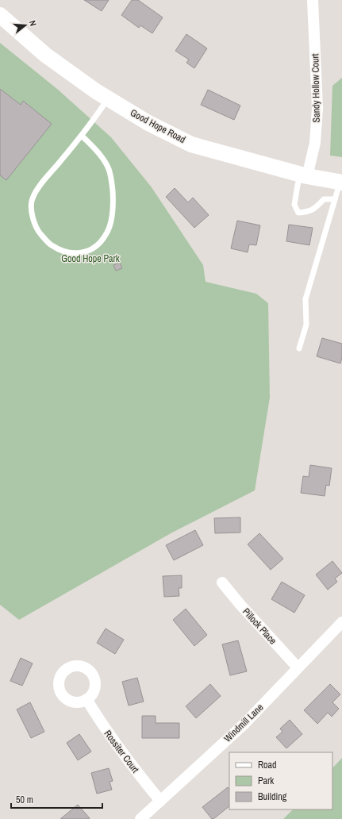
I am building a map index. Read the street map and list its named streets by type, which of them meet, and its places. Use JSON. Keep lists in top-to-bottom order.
{
  "streets": {
    "street": [
      "Sandy Hollow Court",
      "Good Hope Road",
      "Pillock Place",
      "Windmill Lane",
      "Rossiter Court"
    ]
  },
  "crossings": [
    ["Sandy Hollow Court", "Good Hope Road"],
    ["Pillock Place", "Windmill Lane"],
    ["Windmill Lane", "Rossiter Court"]
  ],
  "parks": ["Good Hope Park"],
  "legend": ["Road", "Park", "Building"],
  "scale_bar": "50 m",
  "north": "right"
}
